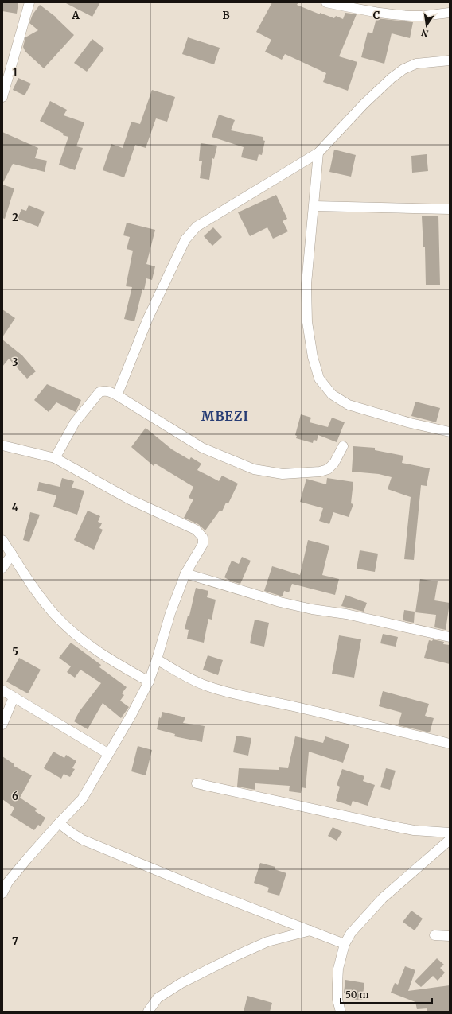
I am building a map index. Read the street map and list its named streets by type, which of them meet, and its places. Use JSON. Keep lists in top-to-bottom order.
{
  "districts": ["MBEZI"],
  "scale_bar": "50 m",
  "north": "bottom",
  "grid": {
    "columns": ["A", "B", "C"],
    "rows": [
      "1",
      "2",
      "3",
      "4",
      "5",
      "6",
      "7"
    ]
  }
}
